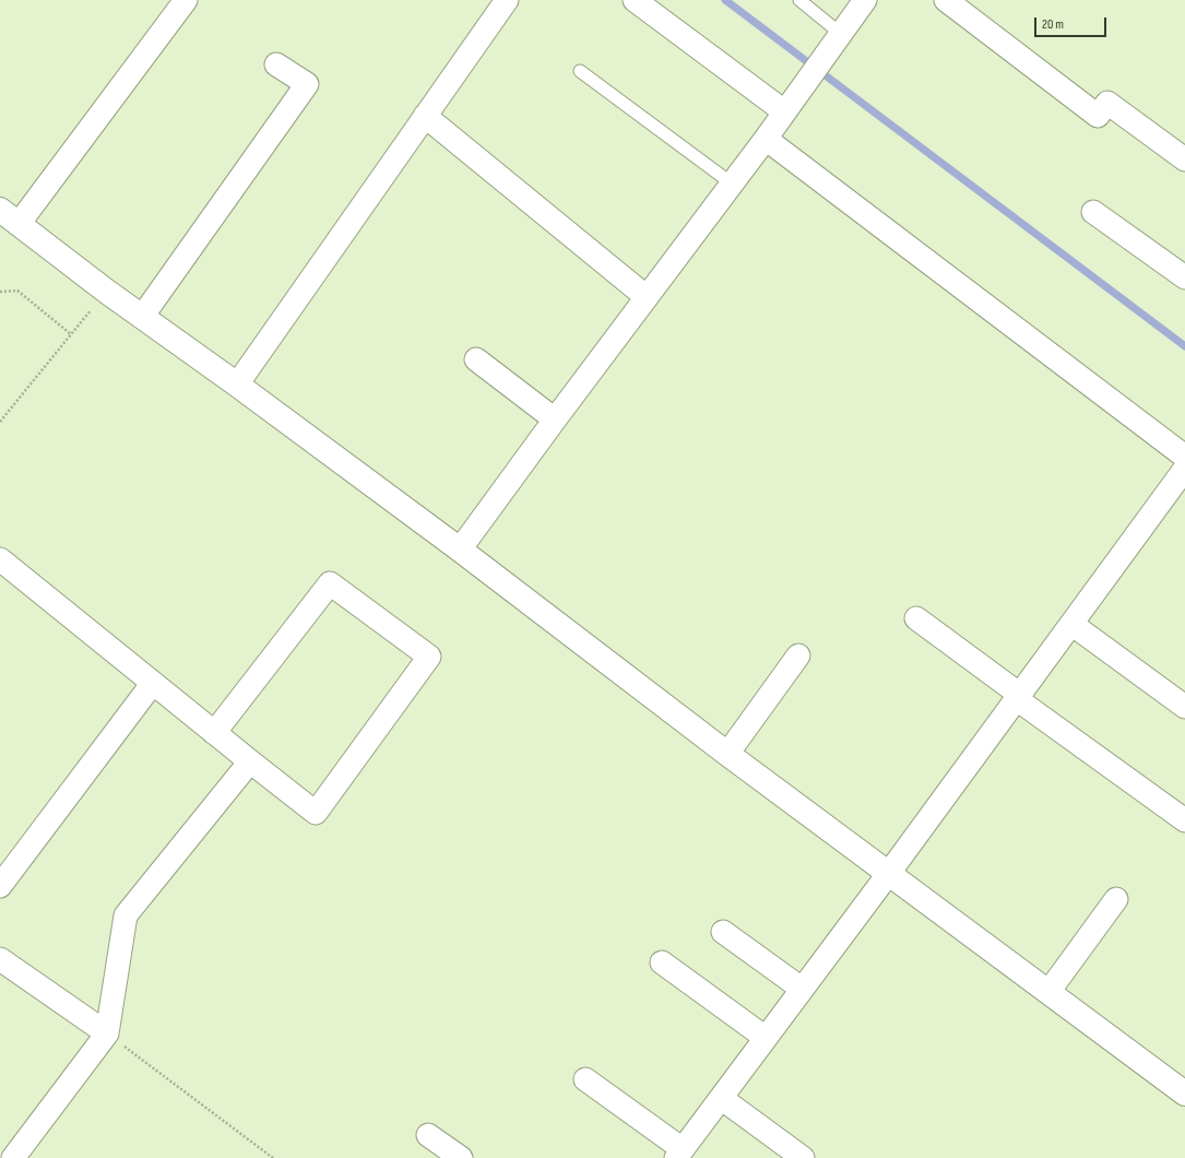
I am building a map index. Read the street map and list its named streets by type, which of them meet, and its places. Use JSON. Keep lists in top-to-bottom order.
{
  "scale_bar": "20 m"
}
